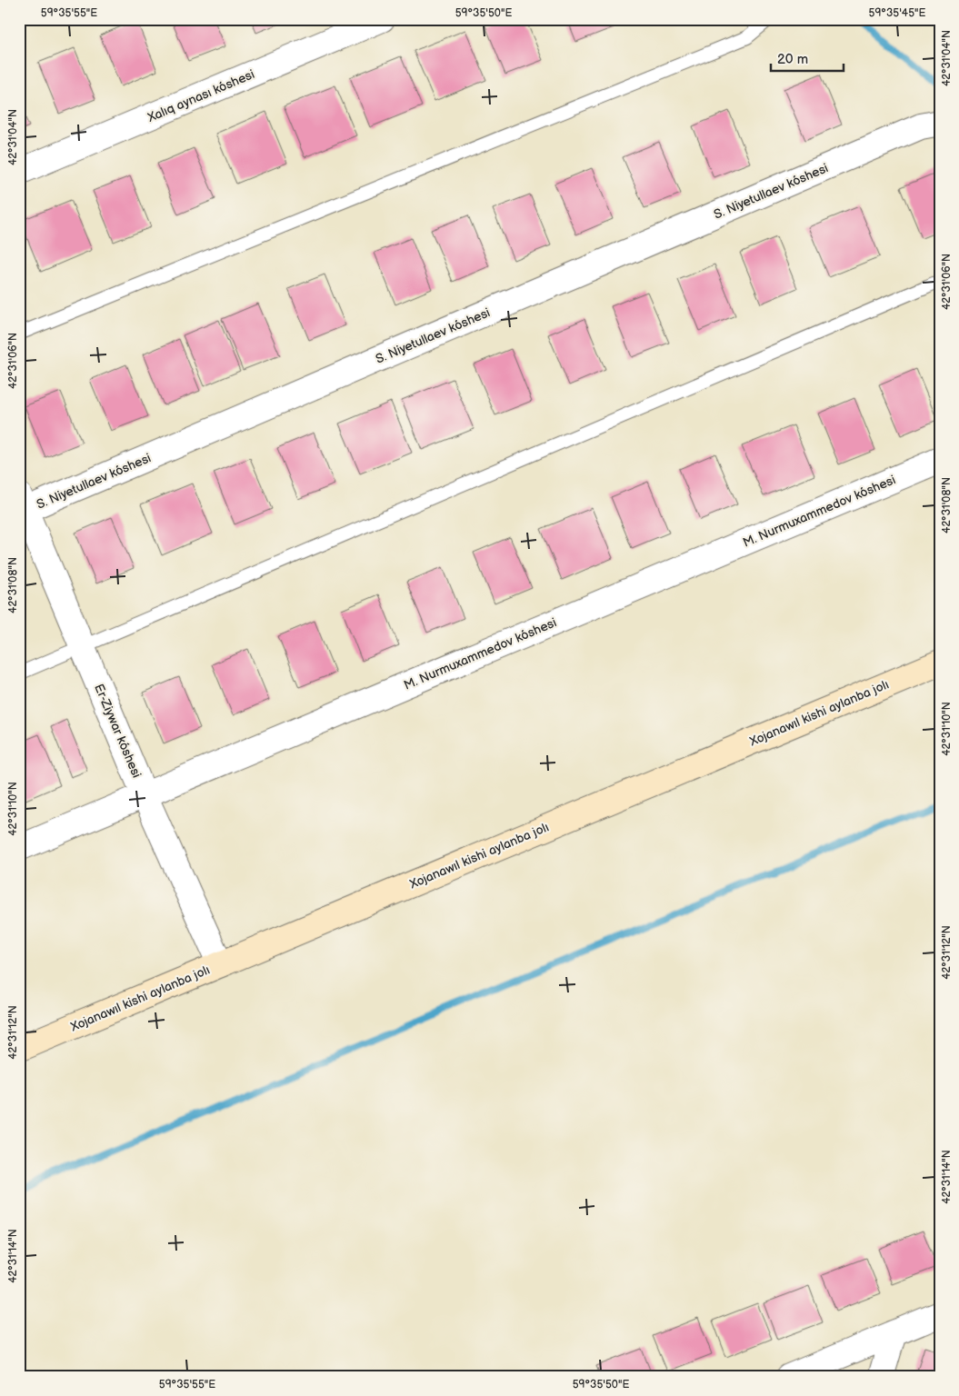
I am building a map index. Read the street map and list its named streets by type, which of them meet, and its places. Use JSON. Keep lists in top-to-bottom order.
{
  "streets": {
    "main road": ["Xojanawıl kishi aylanba jolı"],
    "street": [
      "Xalıq aynası kóshesi",
      "S. Niyetullaev kóshesi",
      "M. Nurmuxammedov kóshesi",
      "Er-Ziywar kóshesi"
    ]
  },
  "crossings": [
    ["S. Niyetullaev kóshesi", "Er-Ziywar kóshesi"],
    ["M. Nurmuxammedov kóshesi", "Er-Ziywar kóshesi"],
    ["Xojanawıl kishi aylanba jolı", "Er-Ziywar kóshesi"]
  ],
  "scale_bar": "20 m",
  "coordinates": [
    "59°35'55\"E",
    "59°35'50\"E",
    "59°35'45\"E",
    "42°31'04\"N",
    "42°31'06\"N",
    "42°31'08\"N",
    "42°31'10\"N",
    "42°31'12\"N",
    "42°31'14\"N"
  ]
}
